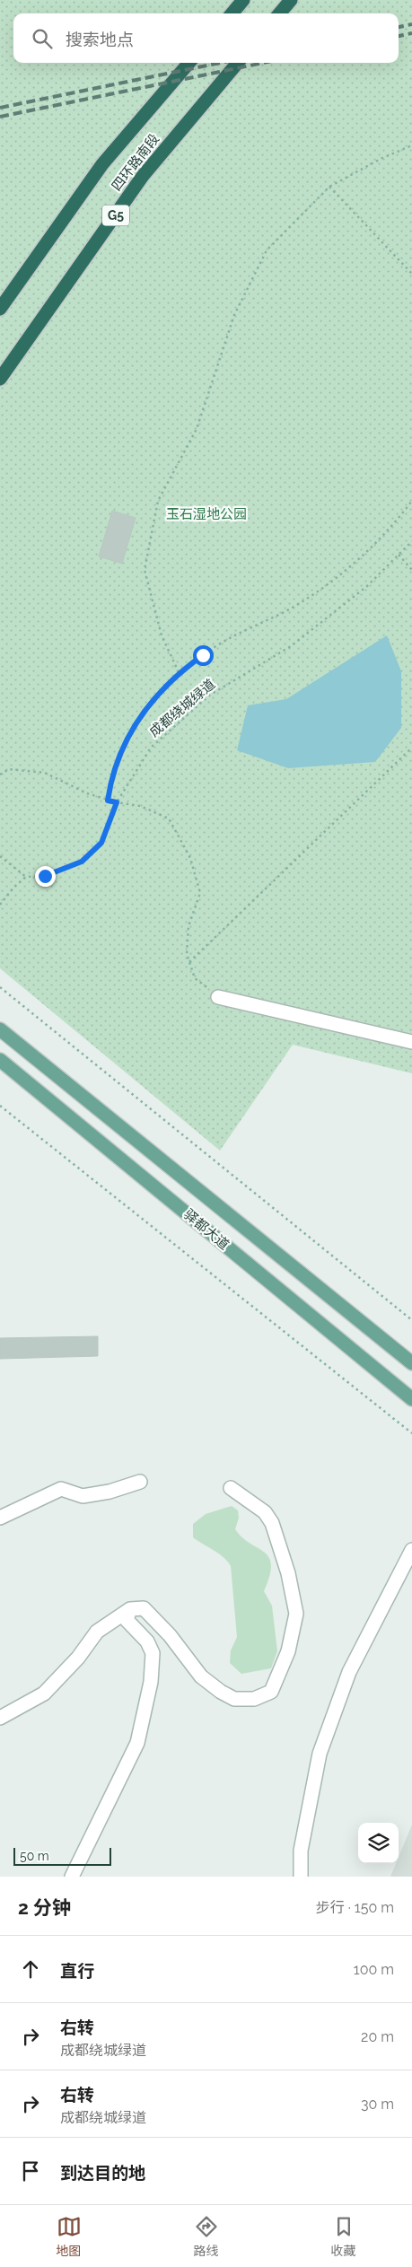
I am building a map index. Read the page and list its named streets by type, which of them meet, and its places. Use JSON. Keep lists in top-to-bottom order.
{
  "streets": {
    "highway": ["四环路南段", "G5"],
    "main road": ["驿都大道"],
    "path": ["成都绕城绿道"]
  },
  "parks": ["玉石湿地公园"],
  "scale_bar": "50 m",
  "page": {
    "search": "搜索地点",
    "scale": "50 m",
    "heading": ["2 分钟", "步行 · 150 m"],
    "list": [
      ["直行", "100 m"],
      ["右转", "成都绕城绿道", "20 m"],
      ["右转", "成都绕城绿道", "30 m"],
      "到达目的地"
    ],
    "nav": ["地图", "路线", "收藏"]
  }
}
